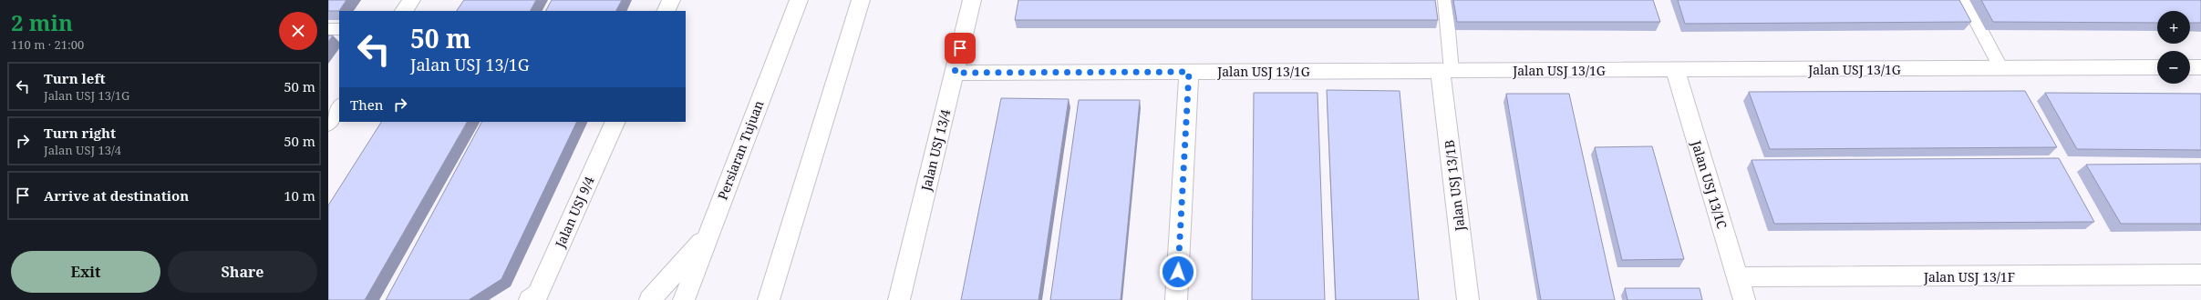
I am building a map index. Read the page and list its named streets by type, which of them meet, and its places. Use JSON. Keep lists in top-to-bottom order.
{
  "streets": {
    "street": [
      "Jalan USJ 13/1G",
      "Persiaran Tujuan",
      "Jalan USJ 13/4",
      "Jalan USJ 13/1C",
      "Jalan USJ 13/1B",
      "Jalan USJ 9/4",
      "Jalan USJ 13/1F"
    ]
  },
  "crossings": [
    ["Jalan USJ 13/1G", "Jalan USJ 13/4"],
    ["Jalan USJ 13/1G", "Jalan USJ 13/1C"],
    ["Jalan USJ 13/1G", "Jalan USJ 13/1B"],
    ["Jalan USJ 13/1C", "Jalan USJ 13/1F"]
  ],
  "page": {
    "heading": ["2 min", "110 m · 21:00"],
    "map_buttons": ["+", "−"],
    "turn": ["50 m", "Jalan USJ 13/1G"],
    "list": [
      {
        "name": "Turn left",
        "note": "Jalan USJ 13/1G",
        "value": "50 m"
      },
      {
        "name": "Turn right",
        "note": "Jalan USJ 13/4",
        "value": "50 m"
      },
      {
        "name": "Arrive at destination",
        "value": "10 m"
      }
    ],
    "then": "Then",
    "buttons": ["Exit", "Share"]
  }
}
